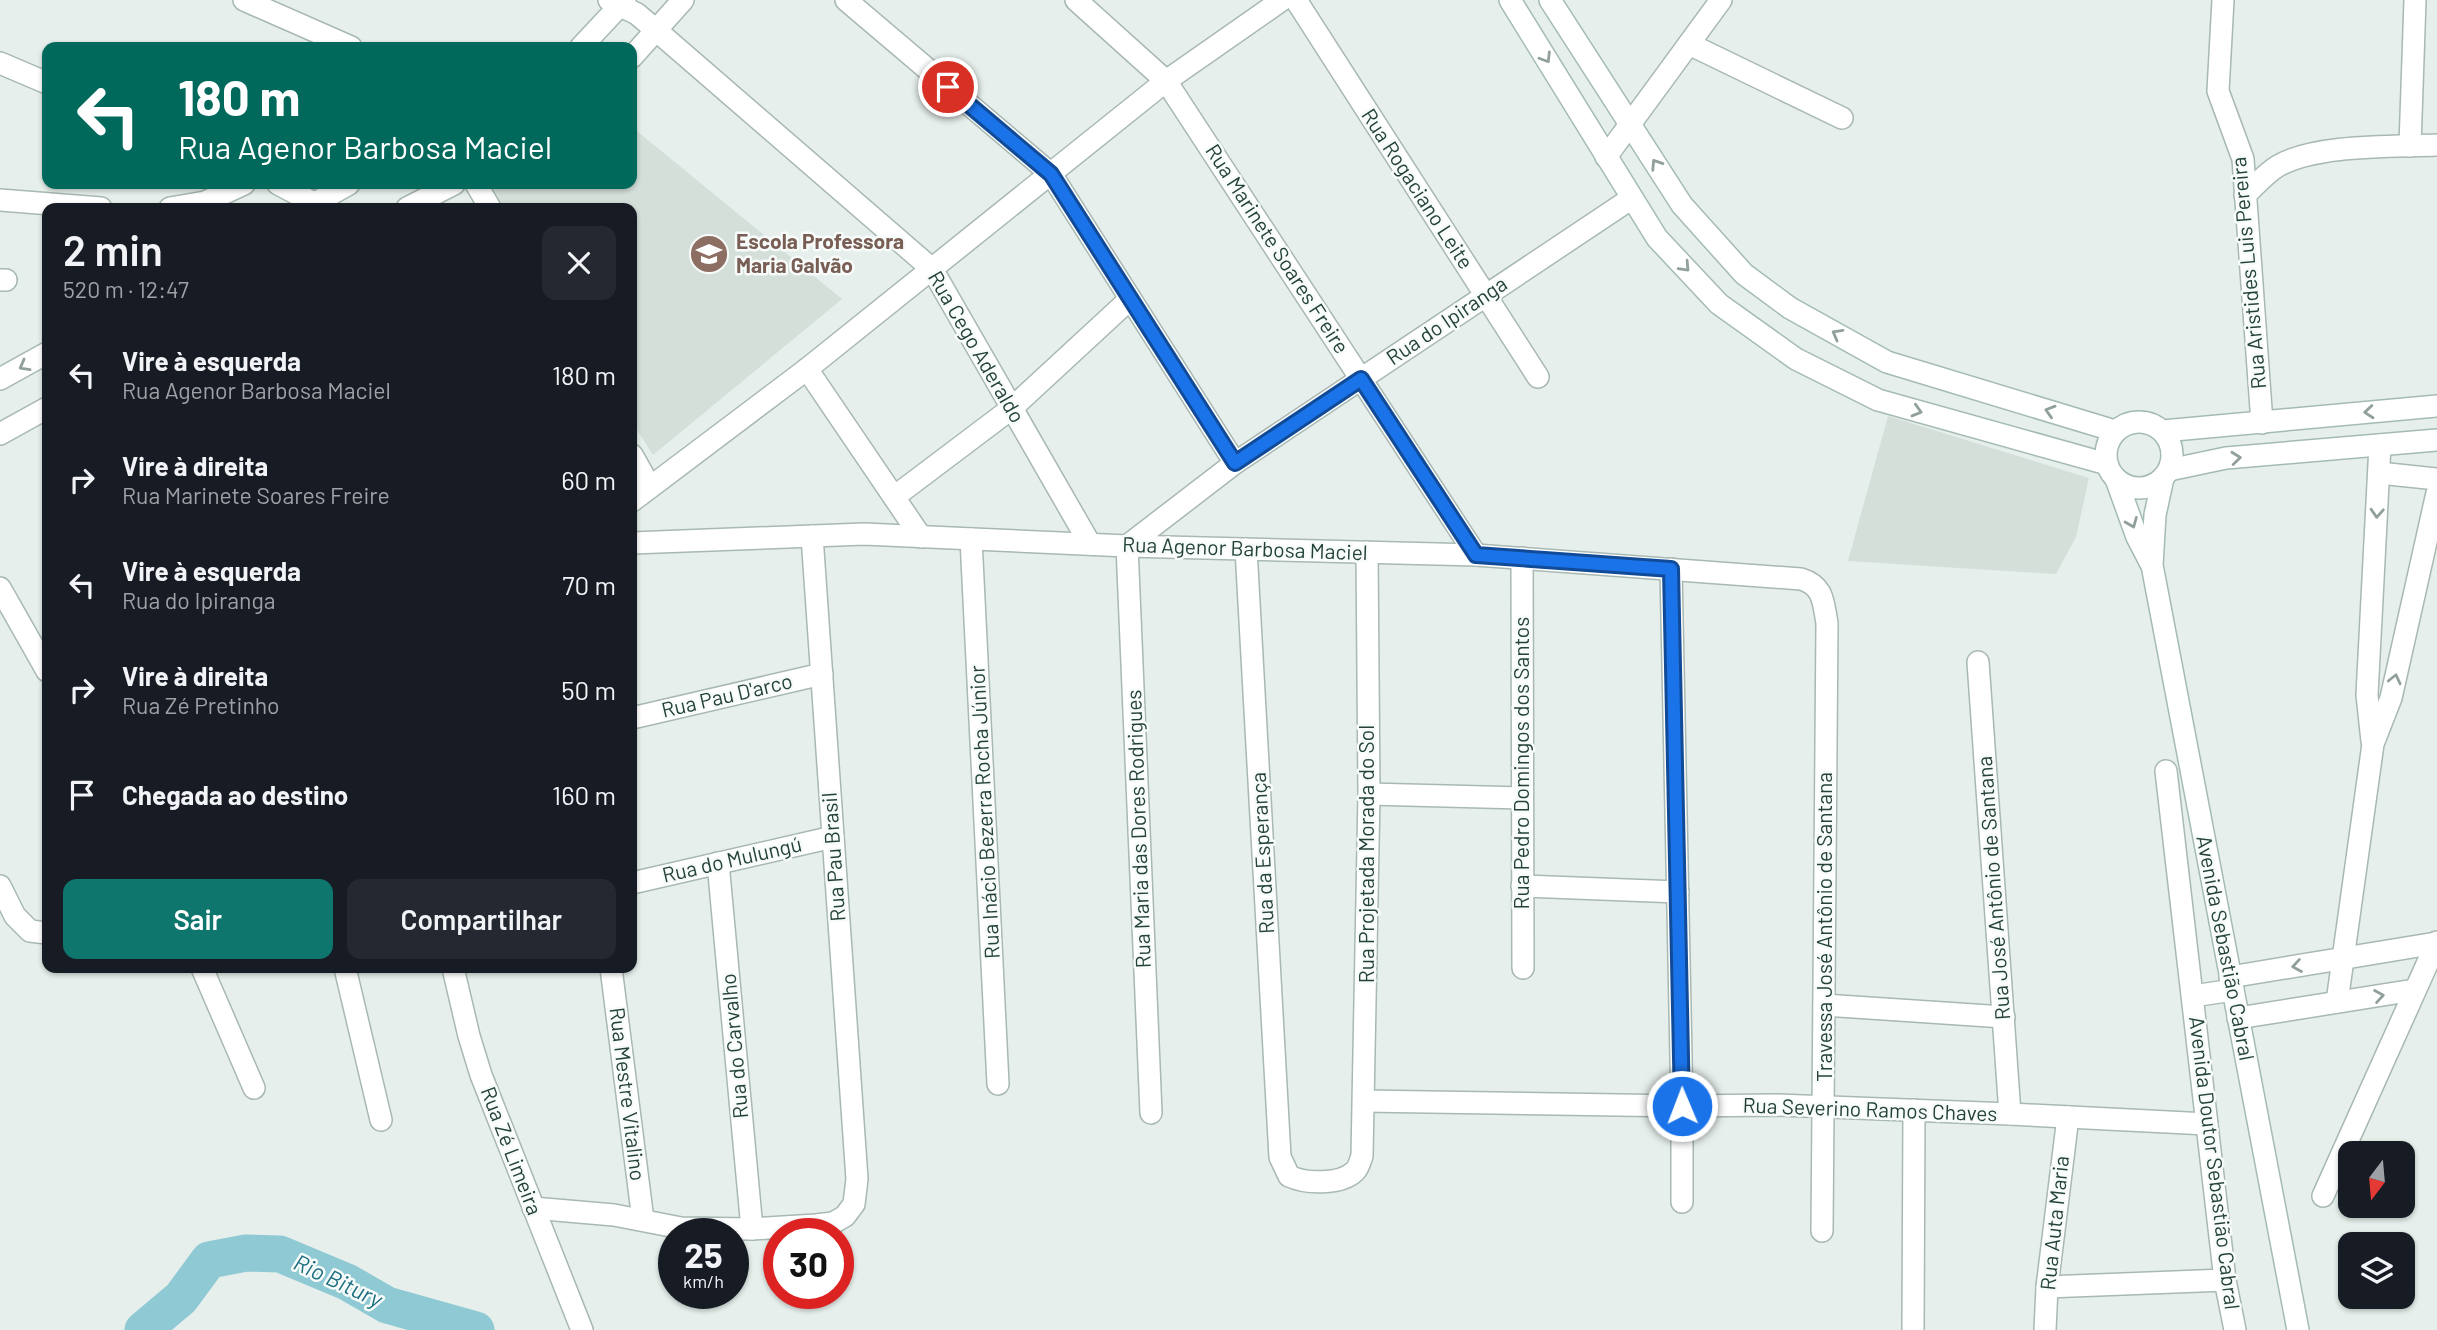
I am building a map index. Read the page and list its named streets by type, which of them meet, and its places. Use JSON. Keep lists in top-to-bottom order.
{
  "streets": {
    "street": [
      "Rua Rogaciano Leite",
      "Rua Marinete Soares Freire",
      "Rua Aristides Luis Pereira",
      "Rua do Ipiranga",
      "Rua Cego Aderaldo",
      "Rua Agenor Barbosa Maciel",
      "Rua Pau D'arco",
      "Rua Pedro Domingos dos Santos",
      "Rua Inácio Bezerra Rocha Júnior",
      "Rua Maria das Dores Rodrigues",
      "Rua da Esperança",
      "Rua Projetada Morada do Sol",
      "Rua Pau Brasil",
      "Rua do Mulungú",
      "Rua José Antônio de Santana",
      "Travessa José Antônio de Santana",
      "Avenida Sebastião Cabral",
      "Rua do Carvalho",
      "Rua Mestre Vitalino",
      "Rua Severino Ramos Chaves",
      "Rua Zé Limeira",
      "Avenida Doutor Sebastião Cabral",
      "Rua Auta Maria"
    ]
  },
  "crossings": [
    ["Rua Rogaciano Leite", "Rua do Ipiranga"],
    ["Rua Marinete Soares Freire", "Rua do Ipiranga"],
    ["Rua Marinete Soares Freire", "Rua Agenor Barbosa Maciel"],
    ["Rua do Ipiranga", "Rua Agenor Barbosa Maciel"],
    ["Rua do Ipiranga", "Rua Maria das Dores Rodrigues"],
    ["Rua Cego Aderaldo", "Rua Agenor Barbosa Maciel"],
    ["Rua Agenor Barbosa Maciel", "Rua Pedro Domingos dos Santos"],
    ["Rua Agenor Barbosa Maciel", "Rua Inácio Bezerra Rocha Júnior"],
    ["Rua Agenor Barbosa Maciel", "Rua Maria das Dores Rodrigues"],
    ["Rua Agenor Barbosa Maciel", "Rua da Esperança"],
    ["Rua Agenor Barbosa Maciel", "Rua Projetada Morada do Sol"],
    ["Rua Agenor Barbosa Maciel", "Rua Pau Brasil"],
    ["Rua Agenor Barbosa Maciel", "Travessa José Antônio de Santana"],
    ["Rua Pau D'arco", "Rua Pau Brasil"],
    ["Rua da Esperança", "Rua Projetada Morada do Sol"],
    ["Rua Projetada Morada do Sol", "Rua Severino Ramos Chaves"],
    ["Rua Pau Brasil", "Rua do Mulungú"],
    ["Rua Pau Brasil", "Rua do Carvalho"],
    ["Rua Pau Brasil", "Rua Mestre Vitalino"],
    ["Rua Pau Brasil", "Rua Zé Limeira"],
    ["Rua do Mulungú", "Rua do Carvalho"],
    ["Rua José Antônio de Santana", "Rua Severino Ramos Chaves"],
    ["Travessa José Antônio de Santana", "Rua Severino Ramos Chaves"],
    ["Rua Severino Ramos Chaves", "Avenida Doutor Sebastião Cabral"],
    ["Rua Severino Ramos Chaves", "Rua Auta Maria"]
  ],
  "water": ["Rio Bitury"],
  "places": {
    "school or university": ["Escola Professora Maria Galvão"]
  },
  "north": "bottom",
  "page": {
    "turn": ["180 m", "Rua Agenor Barbosa Maciel"],
    "heading": ["2 min", "520 m · 12:47"],
    "list": [
      {
        "name": "Vire à esquerda",
        "note": "Rua Agenor Barbosa Maciel",
        "value": "180 m"
      },
      {
        "name": "Vire à direita",
        "note": "Rua Marinete Soares Freire",
        "value": "60 m"
      },
      {
        "name": "Vire à esquerda",
        "note": "Rua do Ipiranga",
        "value": "70 m"
      },
      {
        "name": "Vire à direita",
        "note": "Rua Zé Pretinho",
        "value": "50 m"
      },
      {
        "name": "Chegada ao destino",
        "value": "160 m"
      }
    ],
    "buttons": ["Sair", "Compartilhar"],
    "speed": "25 km/h",
    "limit": "30"
  }
}
